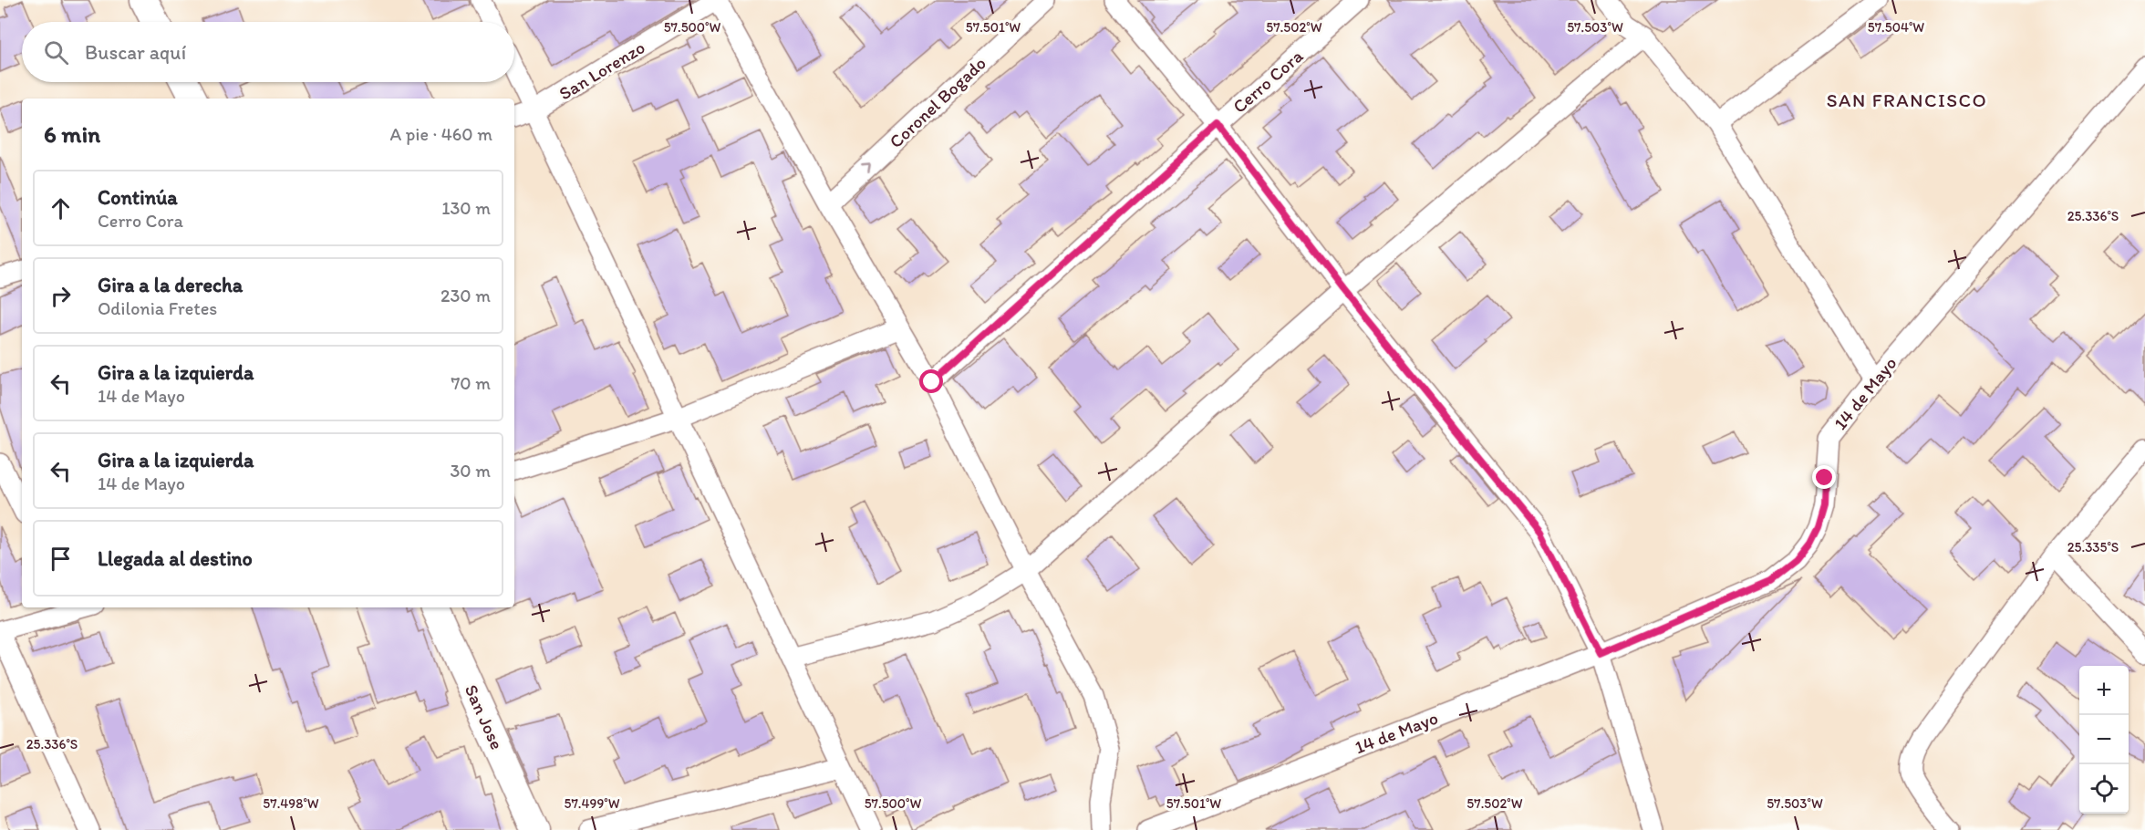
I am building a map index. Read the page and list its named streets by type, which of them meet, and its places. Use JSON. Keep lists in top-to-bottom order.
{
  "streets": {
    "street": [
      "San Lorenzo",
      "Cerro Cora",
      "Coronel Bogado",
      "14 de Mayo",
      "San Jose"
    ]
  },
  "one_way": ["Coronel Bogado"],
  "districts": ["SAN FRANCISCO"],
  "page": {
    "search": "Buscar aquí",
    "heading": ["6 min", "A pie · 460 m"],
    "list": [
      ["Continúa", "Cerro Cora", "130 m"],
      ["Gira a la derecha", "Odilonia Fretes", "230 m"],
      ["Gira a la izquierda", "14 de Mayo", "70 m"],
      ["Gira a la izquierda", "14 de Mayo", "30 m"],
      "Llegada al destino"
    ],
    "map_buttons": ["+", "−"]
  },
  "coordinates": [
    "57.500°W",
    "57.501°W",
    "57.502°W",
    "57.503°W",
    "57.504°W",
    "25.336°S",
    "25.335°S",
    "57.498°W",
    "57.499°W"
  ]
}
